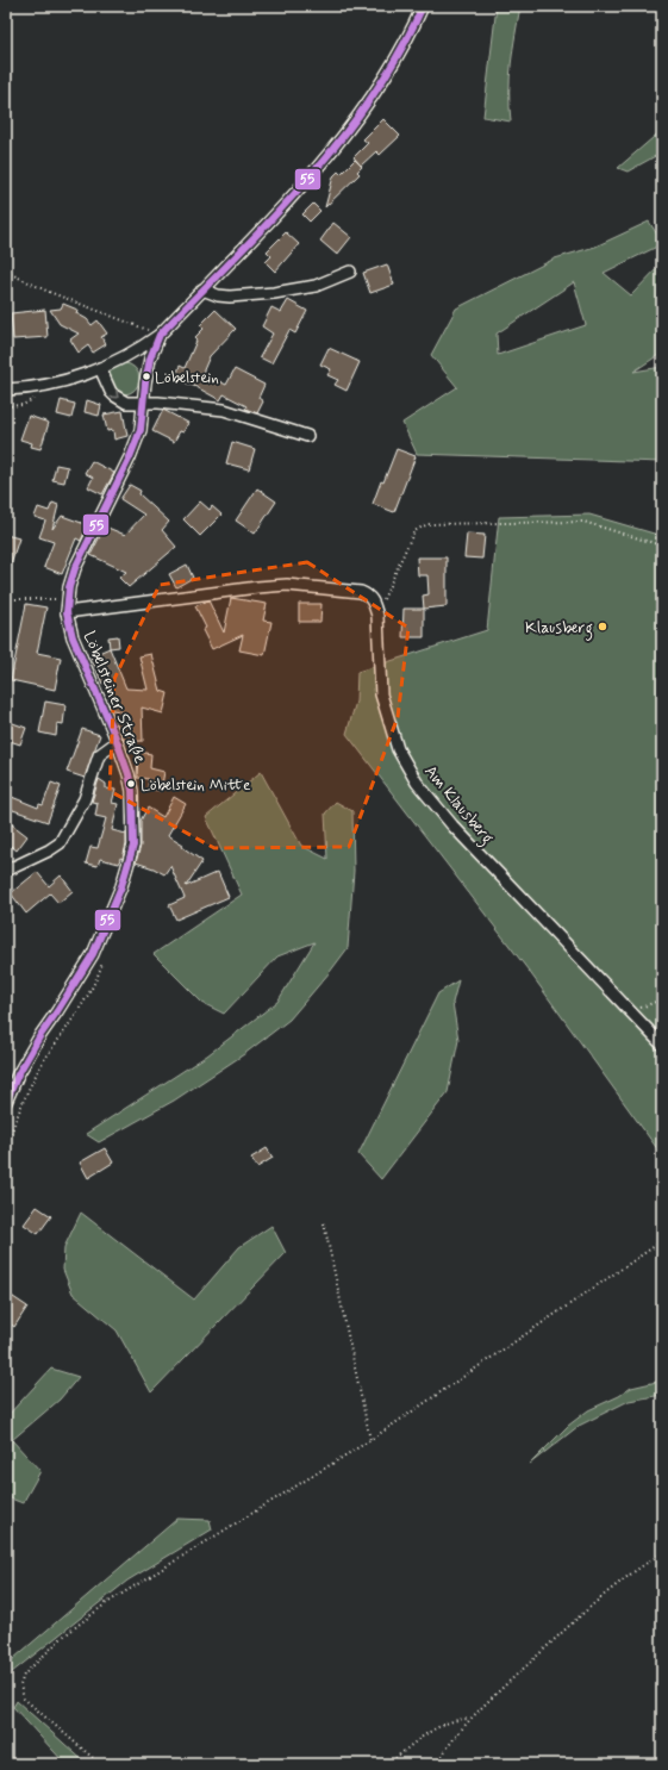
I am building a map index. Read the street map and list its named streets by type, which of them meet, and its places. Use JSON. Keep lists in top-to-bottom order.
{
  "streets": {
    "street": ["Löbelsteiner Straße", "Am Klausberg"]
  },
  "crossings": [
    ["Löbelsteiner Straße", "Am Klausberg"]
  ],
  "places": ["Löbelstein", "Klausberg", "Löbelstein Mitte"],
  "lines": ["transit line 55"]
}
